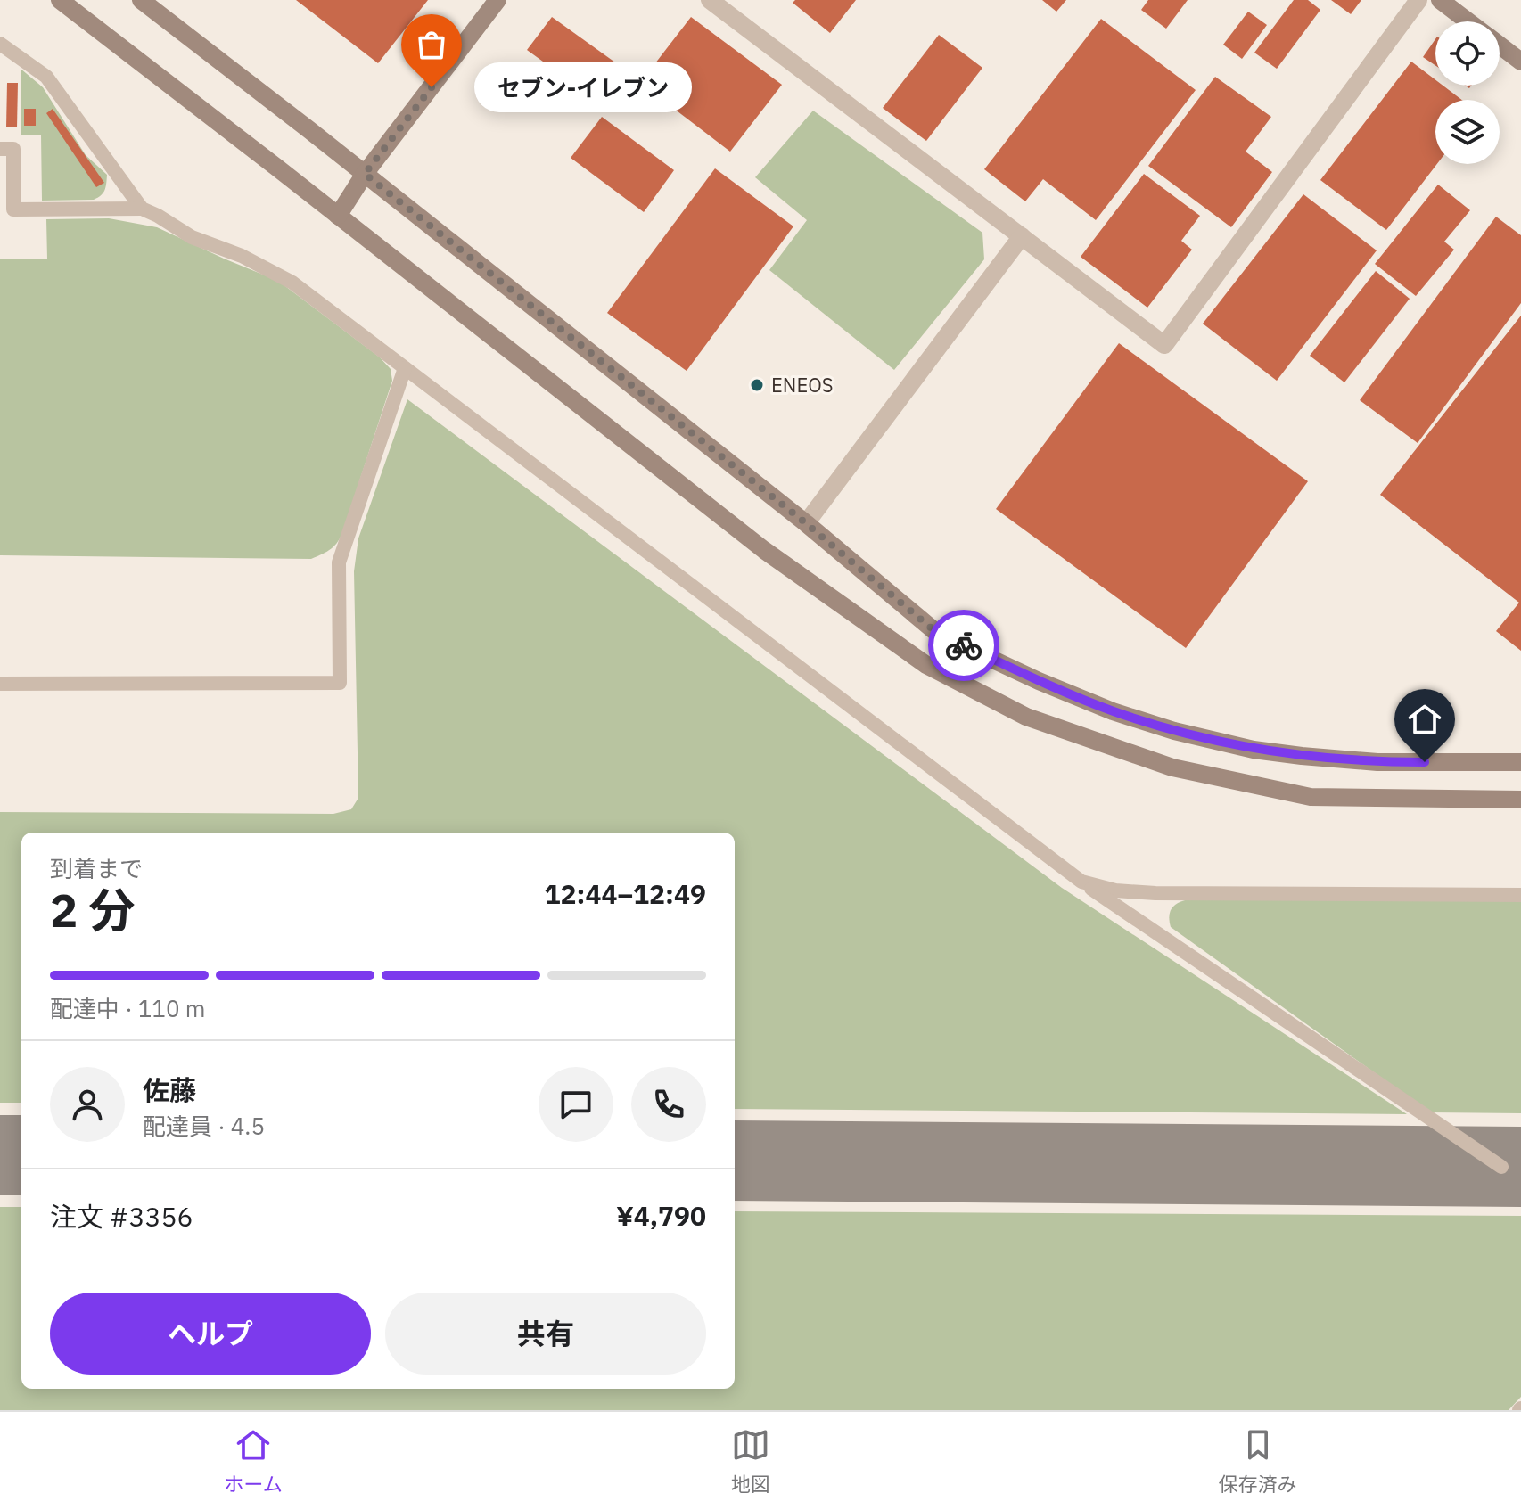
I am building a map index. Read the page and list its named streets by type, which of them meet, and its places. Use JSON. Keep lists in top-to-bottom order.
{
  "places": ["セブン-イレブン", "ENEOS"],
  "page": {
    "bubble": "セブン-イレブン",
    "heading": ["2 分", "到着まで", "12:44–12:49"],
    "panel": [
      "佐藤",
      "配達員 · 4.5",
      "注文 #3356",
      "¥4,790"
    ],
    "bar": "配達中 · 110 m",
    "buttons": ["ヘルプ", "共有"],
    "tabs": ["ホーム", "地図", "保存済み"]
  }
}
